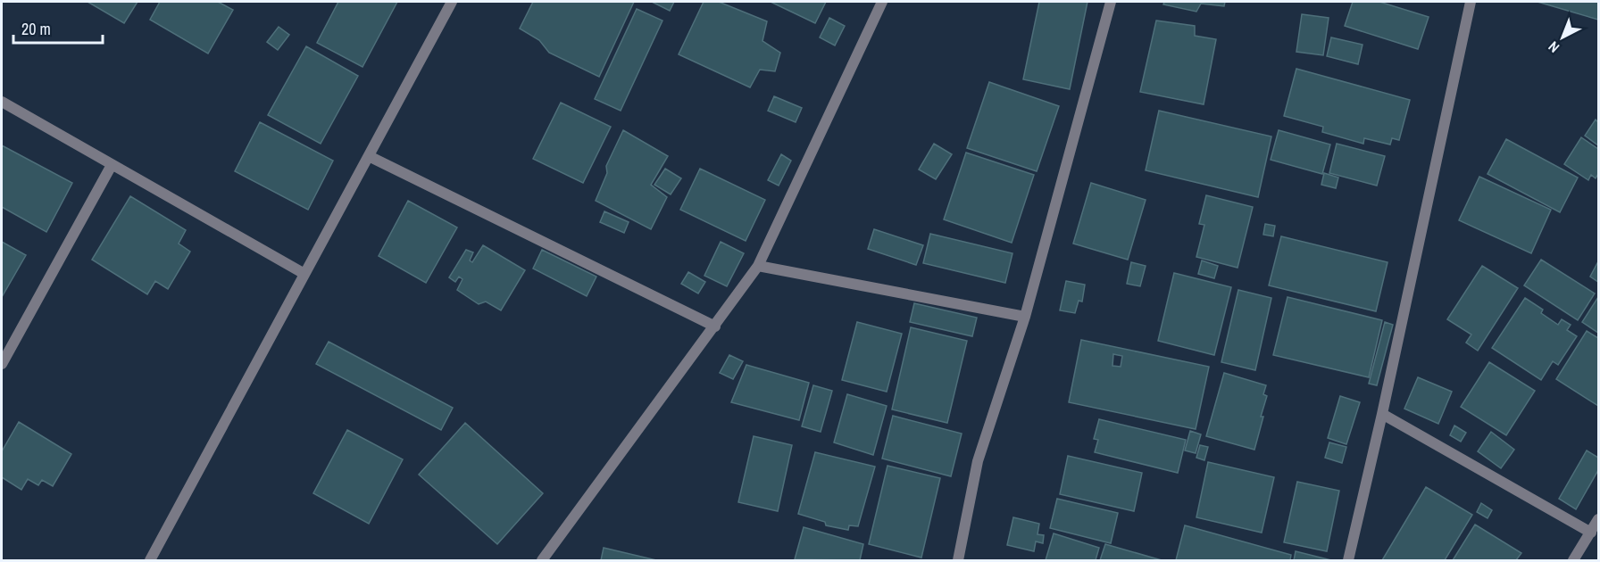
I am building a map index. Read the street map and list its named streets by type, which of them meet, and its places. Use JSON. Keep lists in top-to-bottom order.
{
  "scale_bar": "20 m",
  "north": "bottom left"
}
